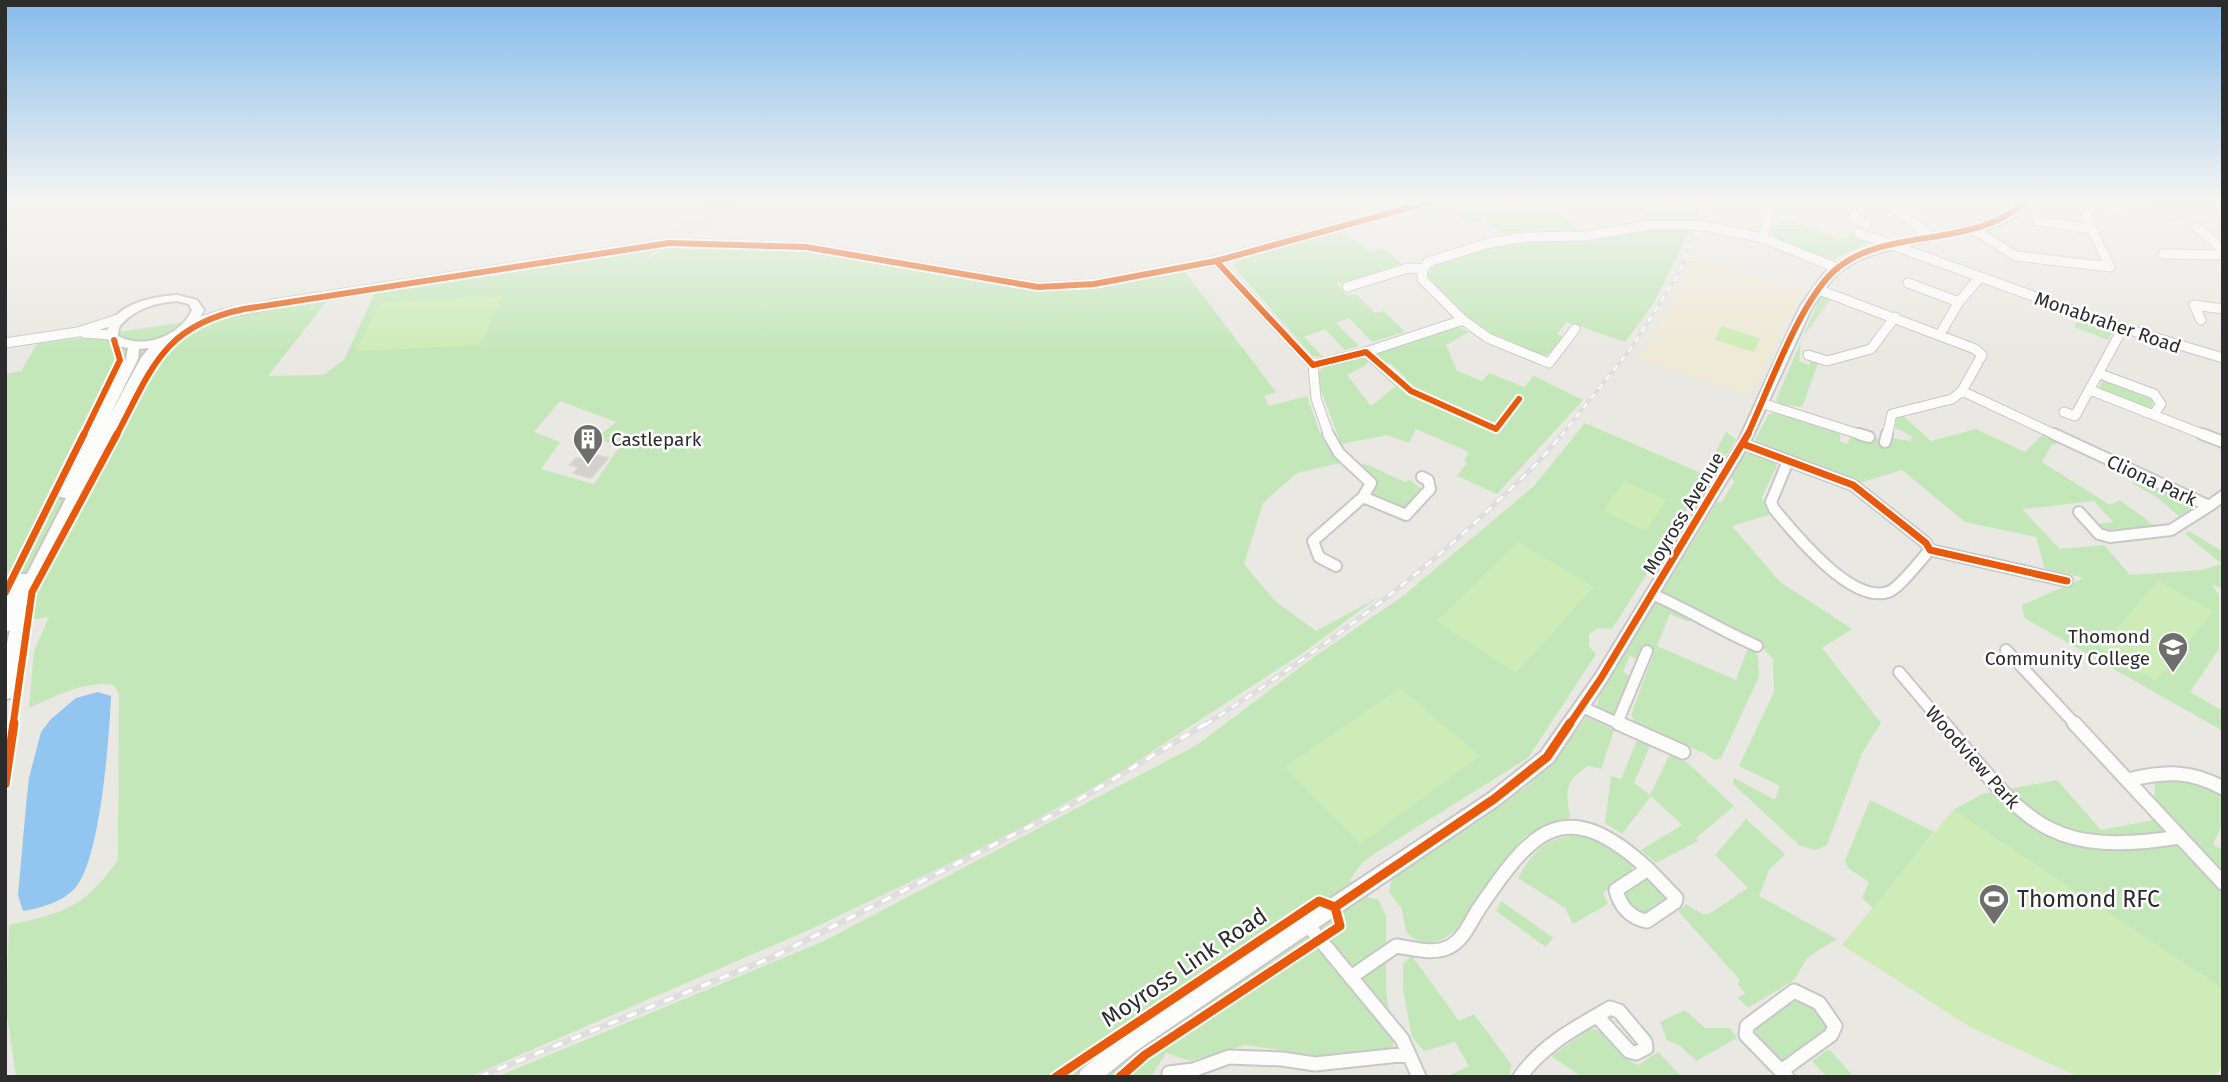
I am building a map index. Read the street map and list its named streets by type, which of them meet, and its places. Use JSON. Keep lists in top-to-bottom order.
{
  "streets": {
    "street": [
      "Monabraher Road",
      "Cliona Park",
      "Moyross Avenue",
      "Woodview Park",
      "Moyross Link Road"
    ]
  },
  "crossings": [
    ["Moyross Avenue", "Moyross Link Road"]
  ],
  "places": {
    "building": ["Castlepark"],
    "school or university": ["Thomond Community College"],
    "sports": ["Thomond RFC"]
  }
}
